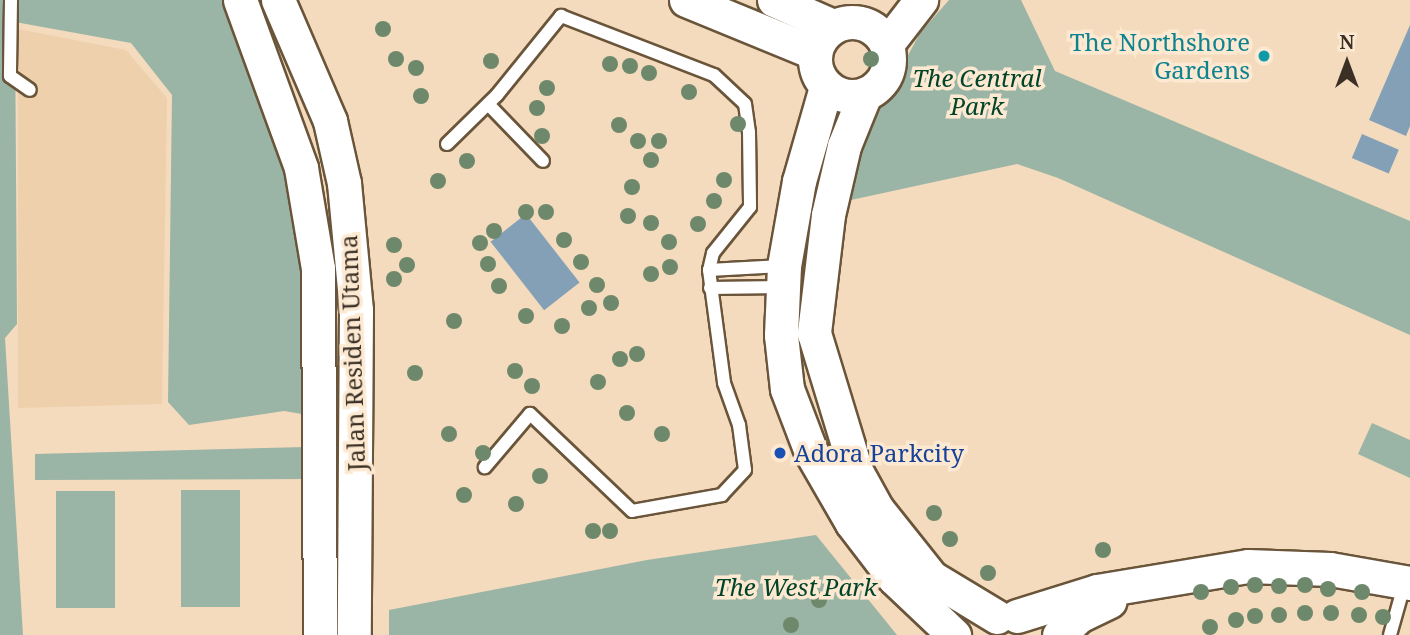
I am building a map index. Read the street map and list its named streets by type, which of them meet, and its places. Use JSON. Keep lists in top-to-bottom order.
{
  "streets": {
    "street": ["Jalan Residen Utama"]
  },
  "parks": ["The Central Park", "The West Park"],
  "places": ["The Northshore Gardens", "Adora Parkcity"],
  "north": "top"
}
